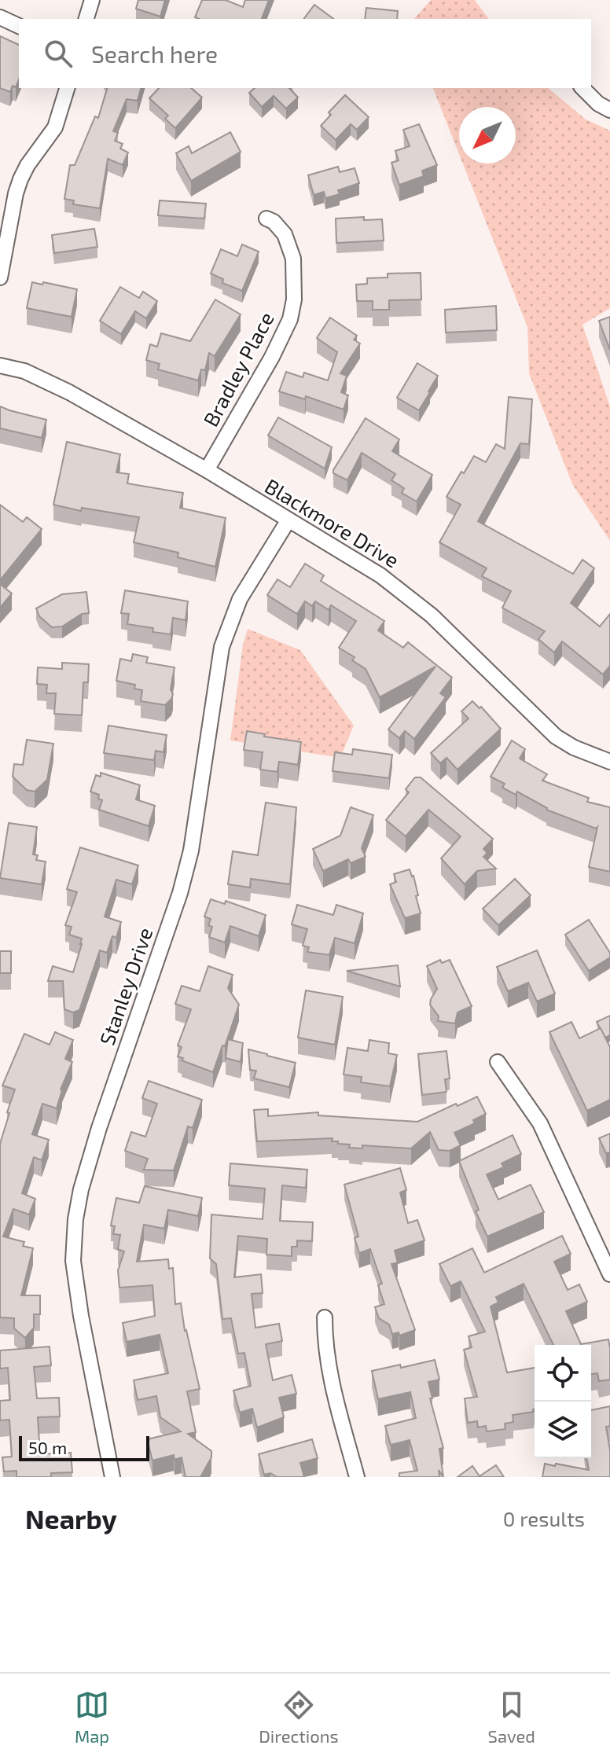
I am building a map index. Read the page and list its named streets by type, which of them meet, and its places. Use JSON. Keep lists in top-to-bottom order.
{
  "streets": {
    "street": ["Bradley Place", "Blackmore Drive", "Stanley Drive"]
  },
  "crossings": [
    ["Bradley Place", "Blackmore Drive"],
    ["Blackmore Drive", "Stanley Drive"]
  ],
  "scale_bar": "50 m",
  "north": "bottom left",
  "page": {
    "search": "Search here",
    "scale": "50 m",
    "heading": ["Nearby", "0 results"],
    "nav": ["Map", "Directions", "Saved"]
  }
}
